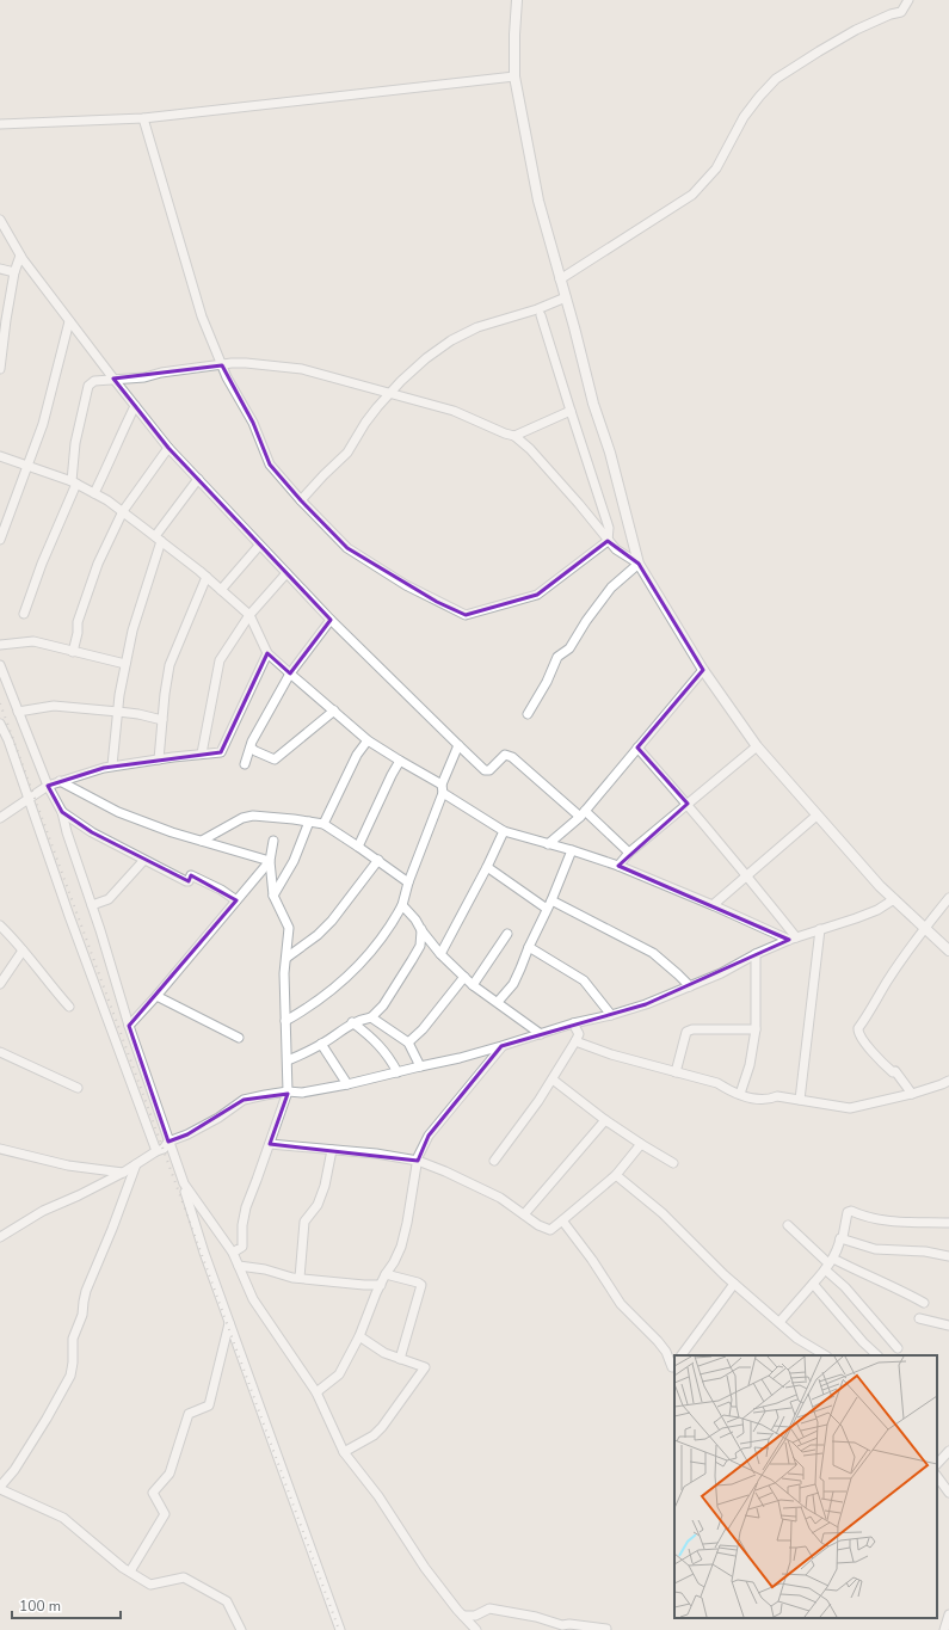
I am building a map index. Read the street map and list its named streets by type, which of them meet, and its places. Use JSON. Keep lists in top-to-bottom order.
{
  "scale_bar": "100 m"
}
